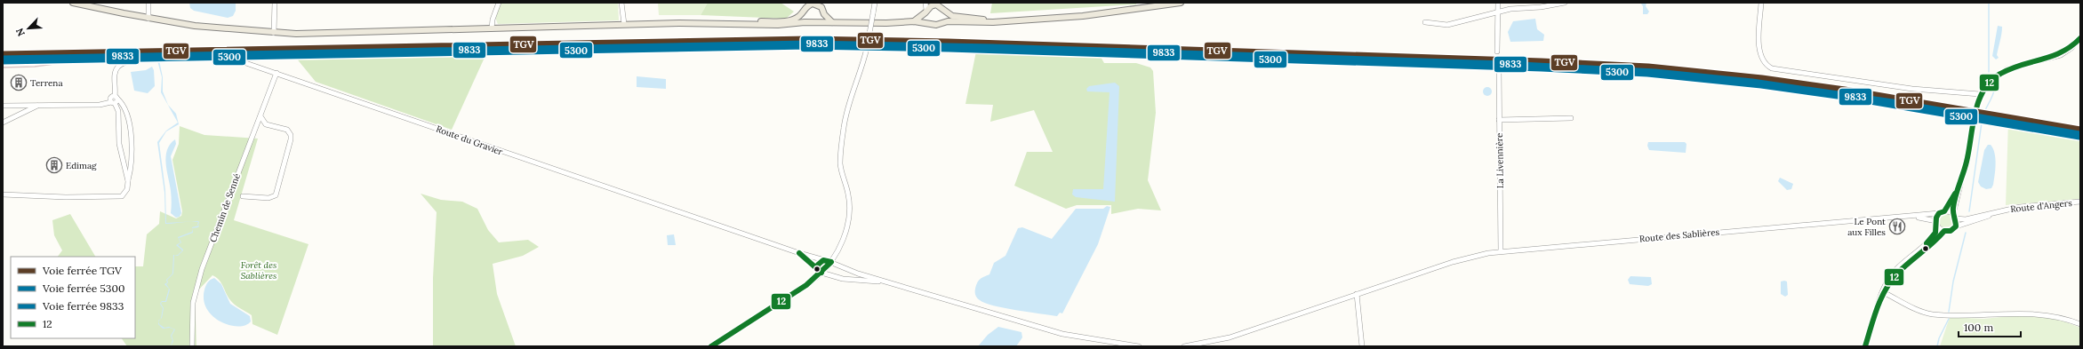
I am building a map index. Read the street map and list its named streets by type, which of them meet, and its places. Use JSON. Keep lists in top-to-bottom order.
{
  "streets": {
    "street": [
      "Route du Gravier",
      "La Livennière",
      "Route d'Angers",
      "Chemin de Senné",
      "Route des Sablières"
    ]
  },
  "crossings": [
    ["Route du Gravier", "Chemin de Senné"],
    ["La Livennière", "Route des Sablières"],
    ["Route d'Angers", "Route des Sablières"]
  ],
  "parks": ["Forêt des Sablières"],
  "places": {
    "building": ["Terrena", "Edimag"],
    "restaurant": ["Le Pont aux Filles"]
  },
  "lines": [
    "transit line 12",
    "rail line TGV",
    "rail line 9833",
    "rail line 5300"
  ],
  "legend": [
    "Voie ferrée TGV",
    "Voie ferrée 5300",
    "Voie ferrée 9833",
    "12"
  ],
  "scale_bar": "100 m",
  "north": "bottom left"
}
